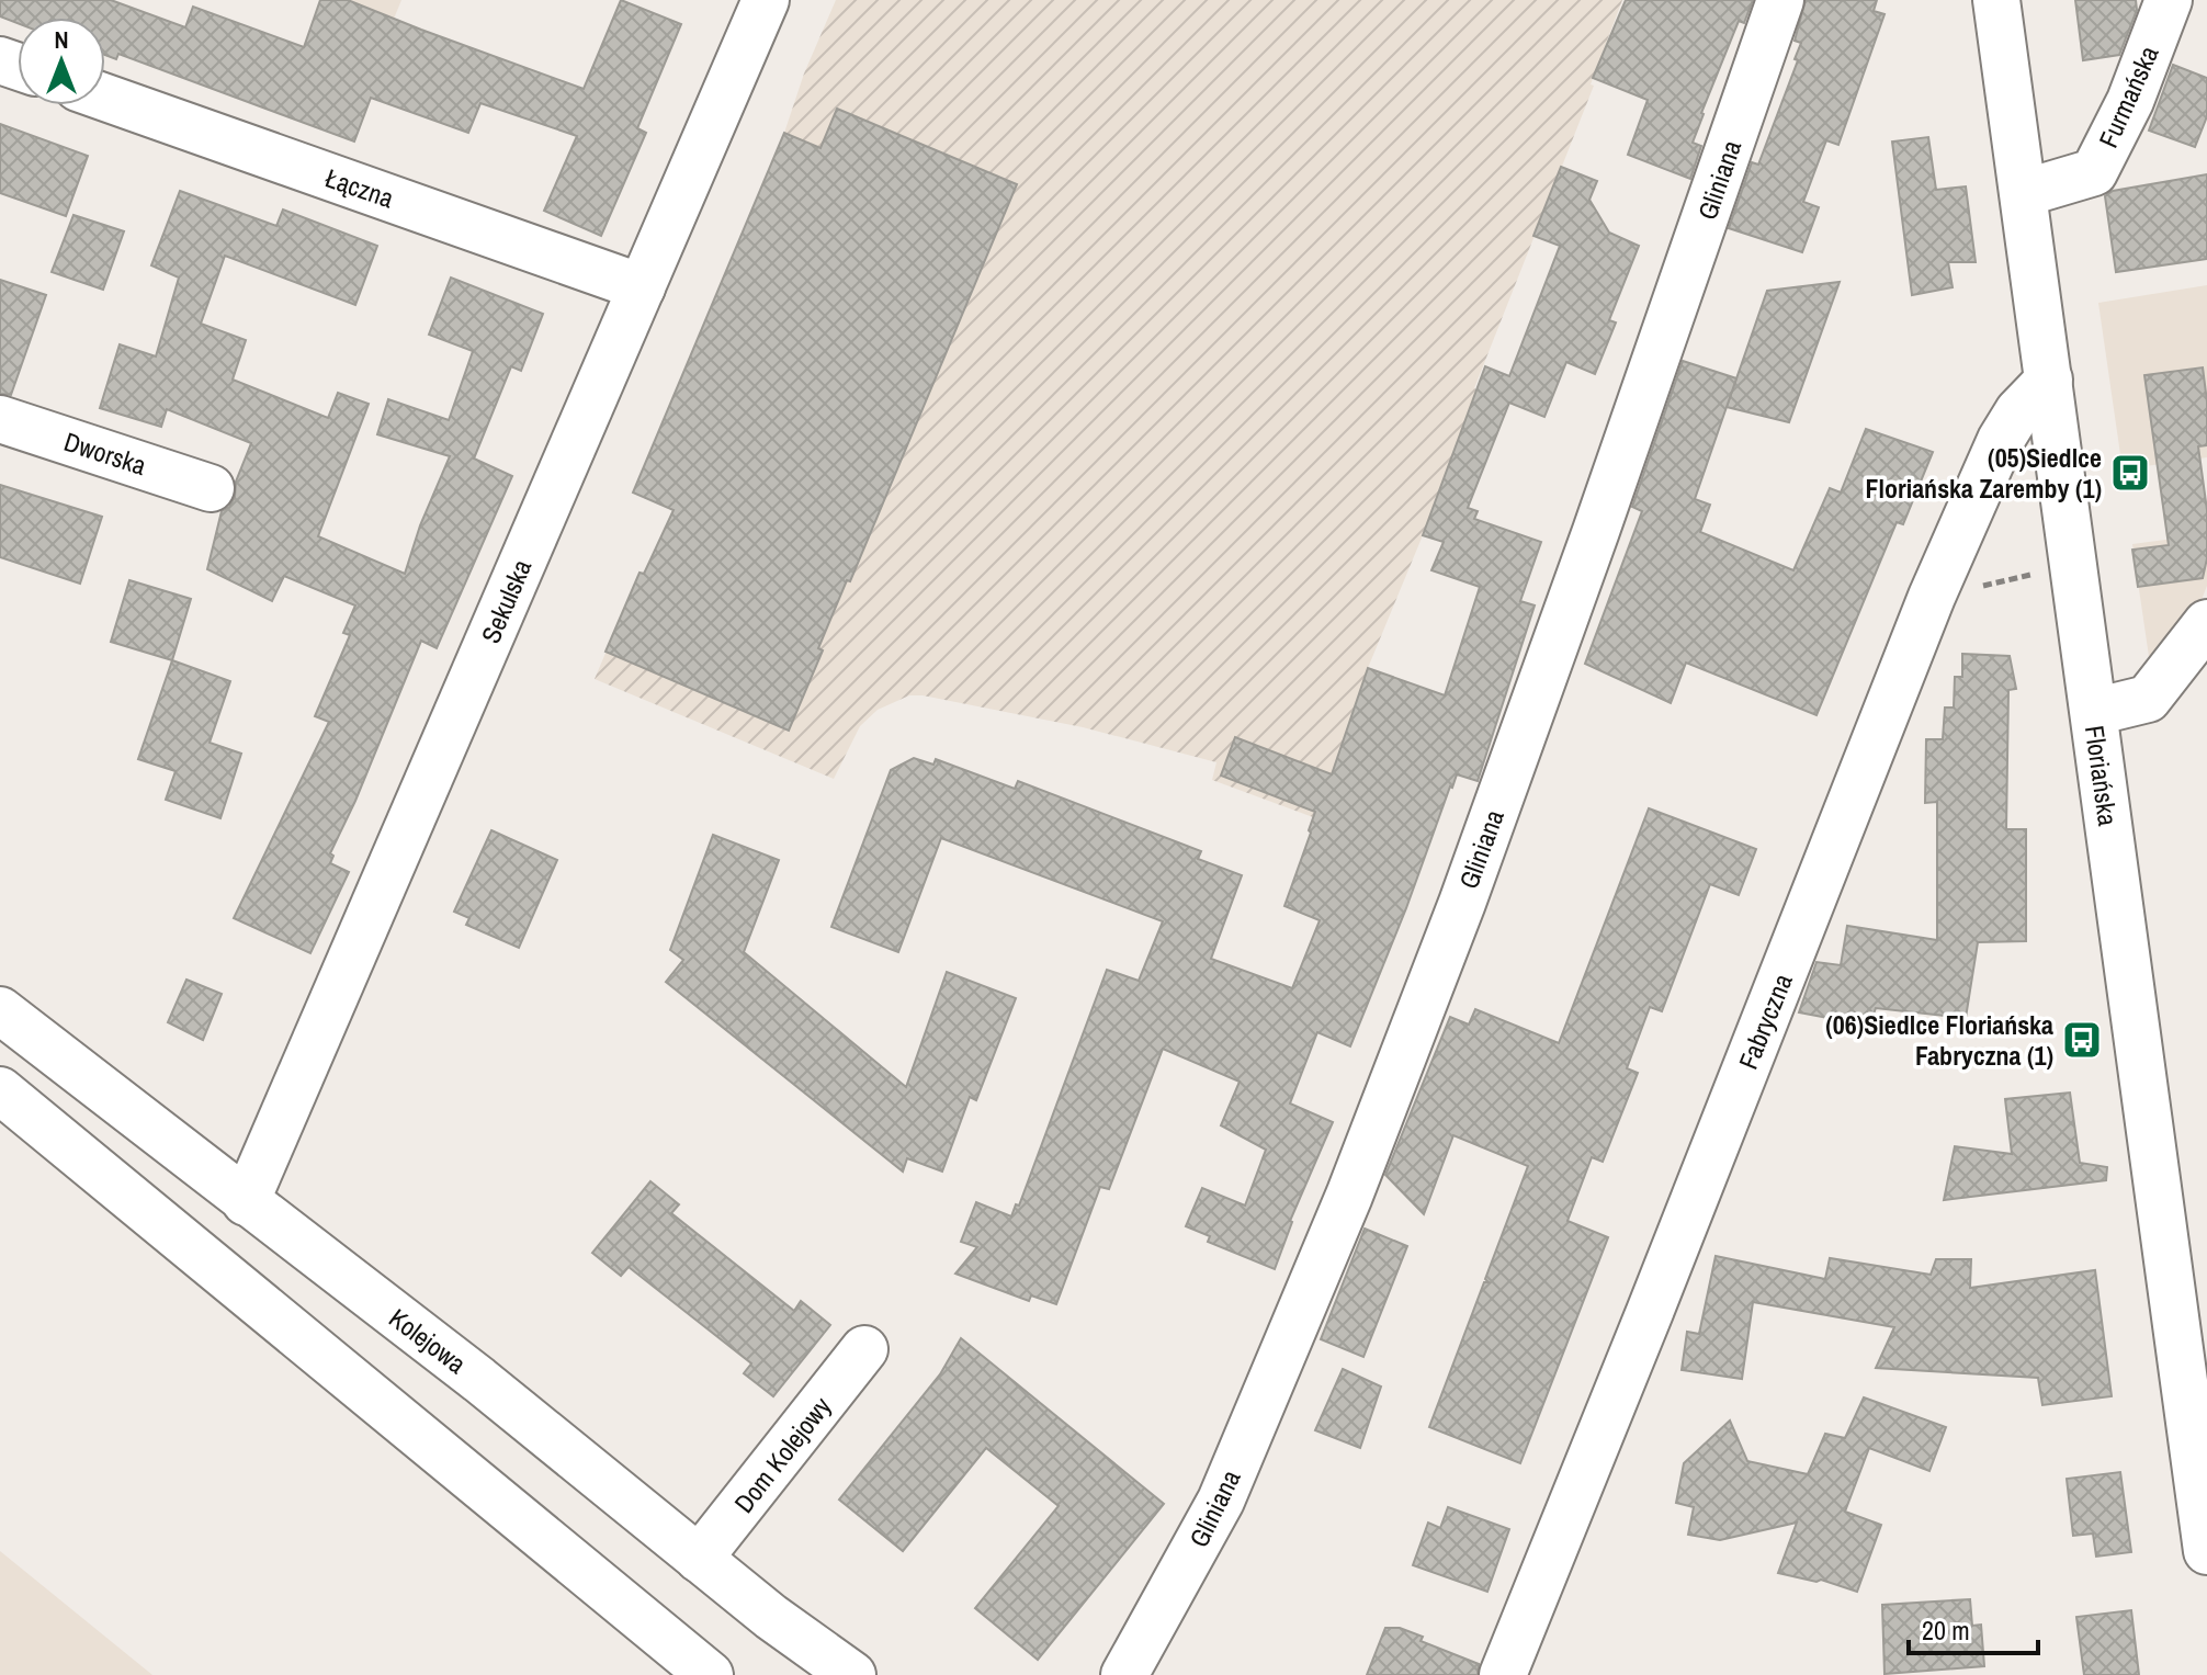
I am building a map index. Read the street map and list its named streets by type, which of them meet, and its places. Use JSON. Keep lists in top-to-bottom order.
{
  "streets": {
    "street": [
      "Furmańska",
      "Gliniana",
      "Łączna",
      "Dworska",
      "Sekulska",
      "Floriańska",
      "Fabryczna",
      "Kolejowa",
      "Dom Kolejowy"
    ]
  },
  "crossings": [
    ["Furmańska", "Floriańska"],
    ["Łączna", "Sekulska"],
    ["Sekulska", "Kolejowa"],
    ["Floriańska", "Fabryczna"],
    ["Kolejowa", "Dom Kolejowy"]
  ],
  "places": {
    "bus stop": ["(05)Siedlce Floriańska Zaremby (1)", "(06)Siedlce Floriańska Fabryczna (1)"]
  },
  "scale_bar": "20 m",
  "north": "top"
}
